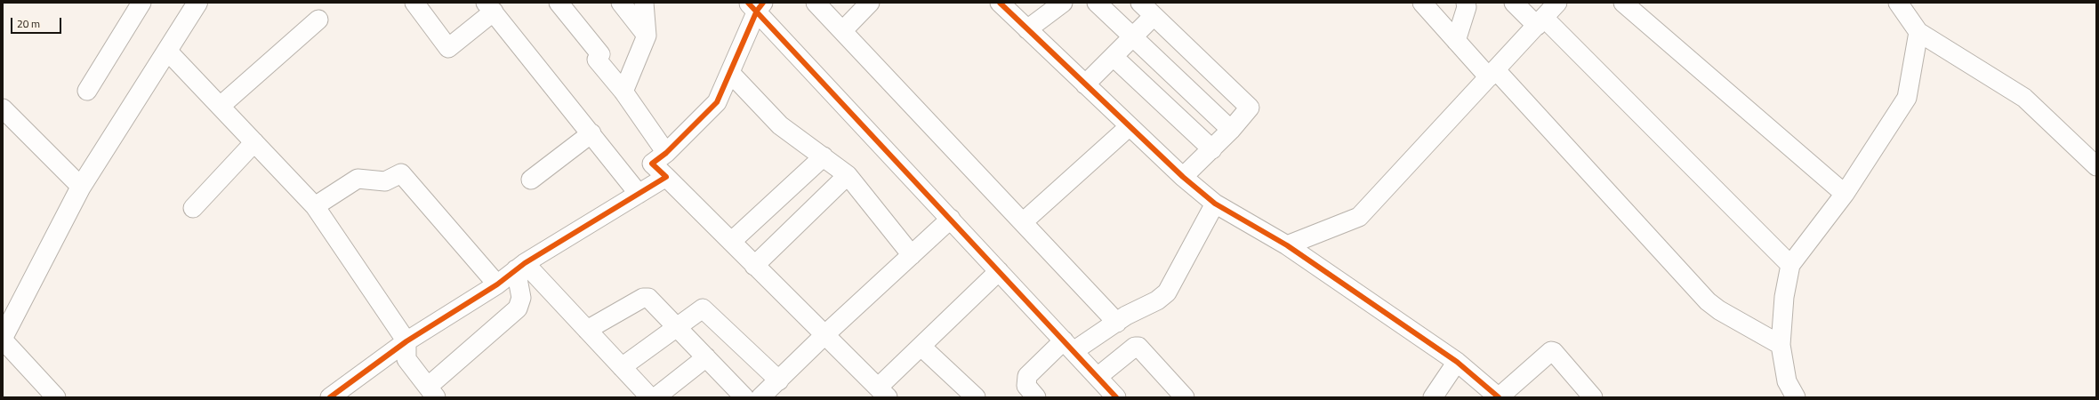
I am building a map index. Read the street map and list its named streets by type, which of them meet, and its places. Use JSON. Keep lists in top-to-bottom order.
{
  "scale_bar": "20 m"
}
